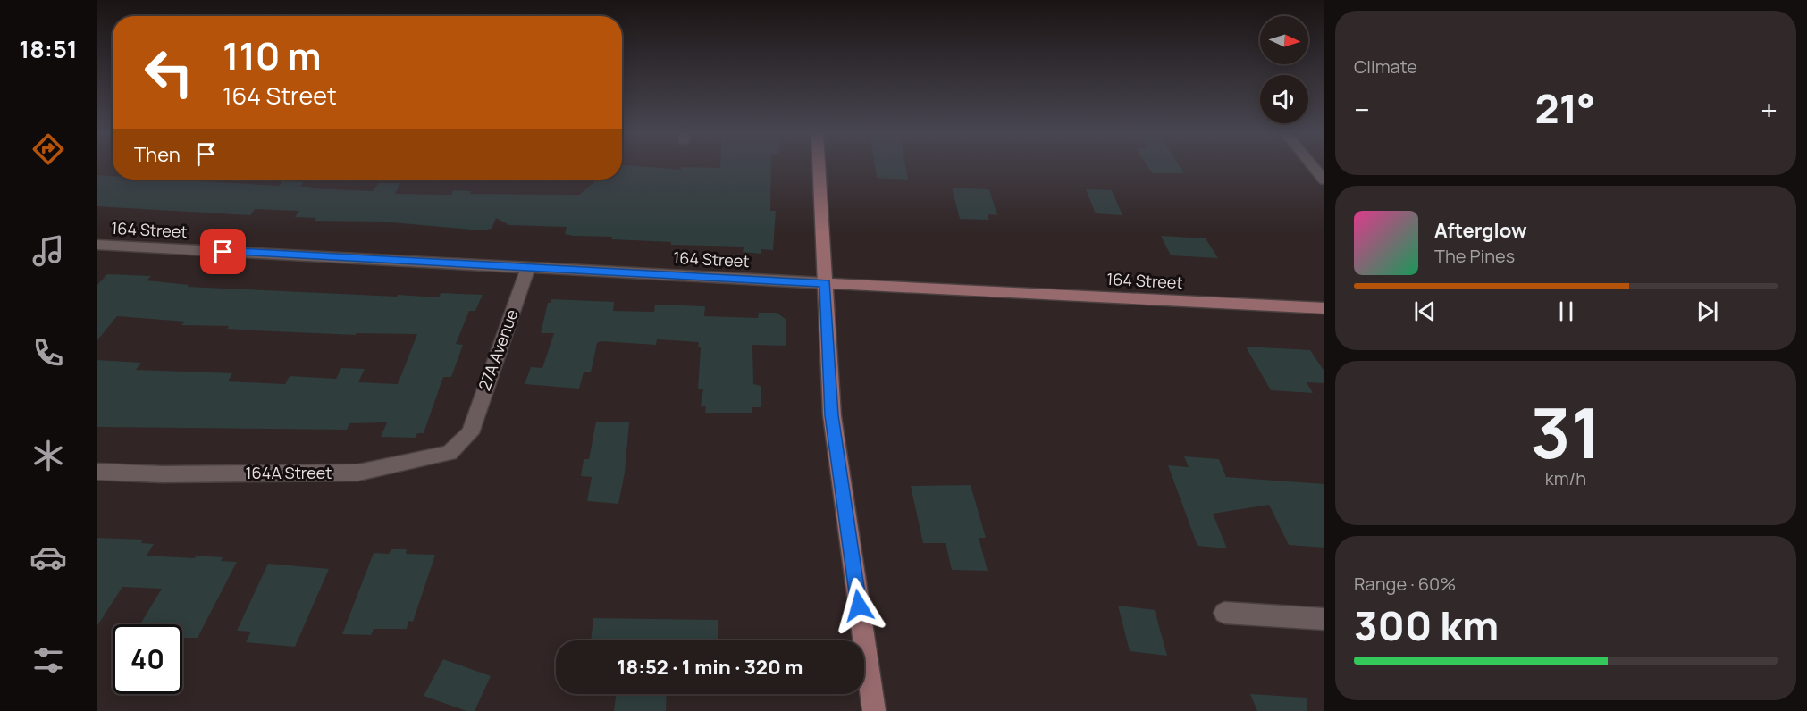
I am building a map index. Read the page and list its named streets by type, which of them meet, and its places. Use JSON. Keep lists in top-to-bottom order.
{
  "streets": {
    "street": ["164 Street", "27A Avenue", "164A Street"]
  },
  "crossings": [
    ["164 Street", "27A Avenue"],
    ["27A Avenue", "164A Street"]
  ],
  "north": "right",
  "page": {
    "tabs": "18:51",
    "tile": [
      "Climate",
      ["31", "km/h"],
      ["Range · 60%", "300 km"]
    ],
    "turn": ["110 m", "164 Street"],
    "heat": ["−", "21°", "+"],
    "then": "Then",
    "song": ["Afterglow", "The Pines"],
    "limit": "40",
    "trip": "18:52 · 1 min · 320 m"
  }
}
